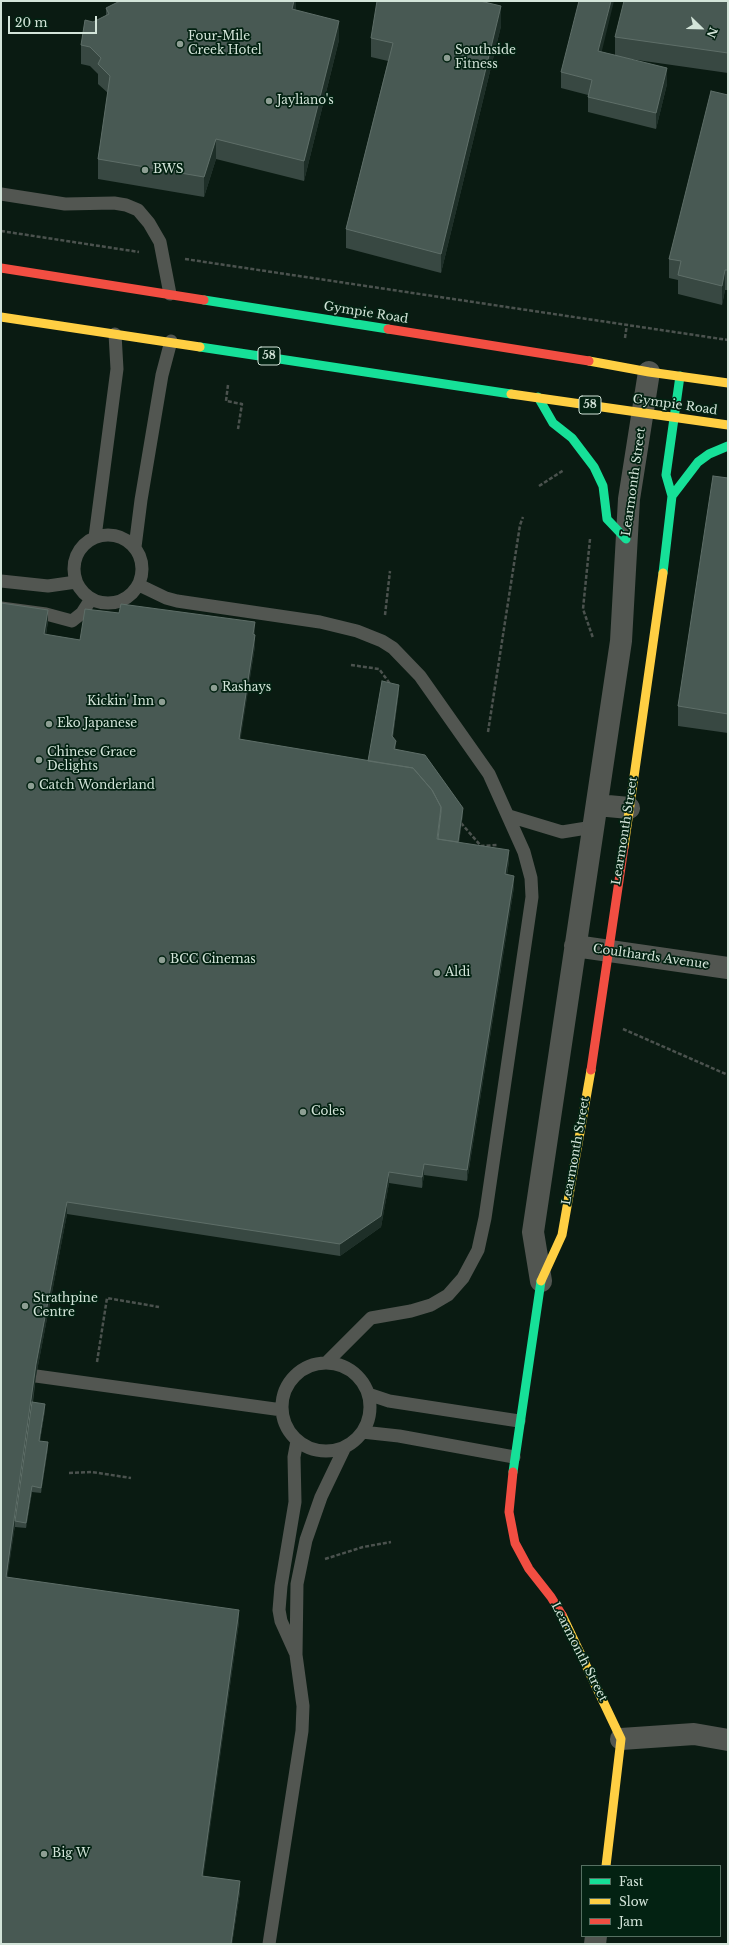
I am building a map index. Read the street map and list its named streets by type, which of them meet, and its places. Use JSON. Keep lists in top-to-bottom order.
{
  "streets": {
    "main road": ["Gympie Road", "58", "Learmonth Street"],
    "street": ["Coulthards Avenue"]
  },
  "crossings": [
    ["Gympie Road", "Learmonth Street"],
    ["Learmonth Street", "Coulthards Avenue"]
  ],
  "places": [
    "Four-Mile Creek Hotel",
    "Southside Fitness",
    "Jayliano's",
    "BWS",
    "Rashays",
    "Kickin' Inn",
    "Eko Japanese",
    "Chinese Grace Delights",
    "Catch Wonderland",
    "BCC Cinemas",
    "Aldi",
    "Coles",
    "Strathpine Centre",
    "Big W"
  ],
  "legend": ["Fast", "Slow", "Jam"],
  "scale_bar": "20 m",
  "north": "bottom right"
}
